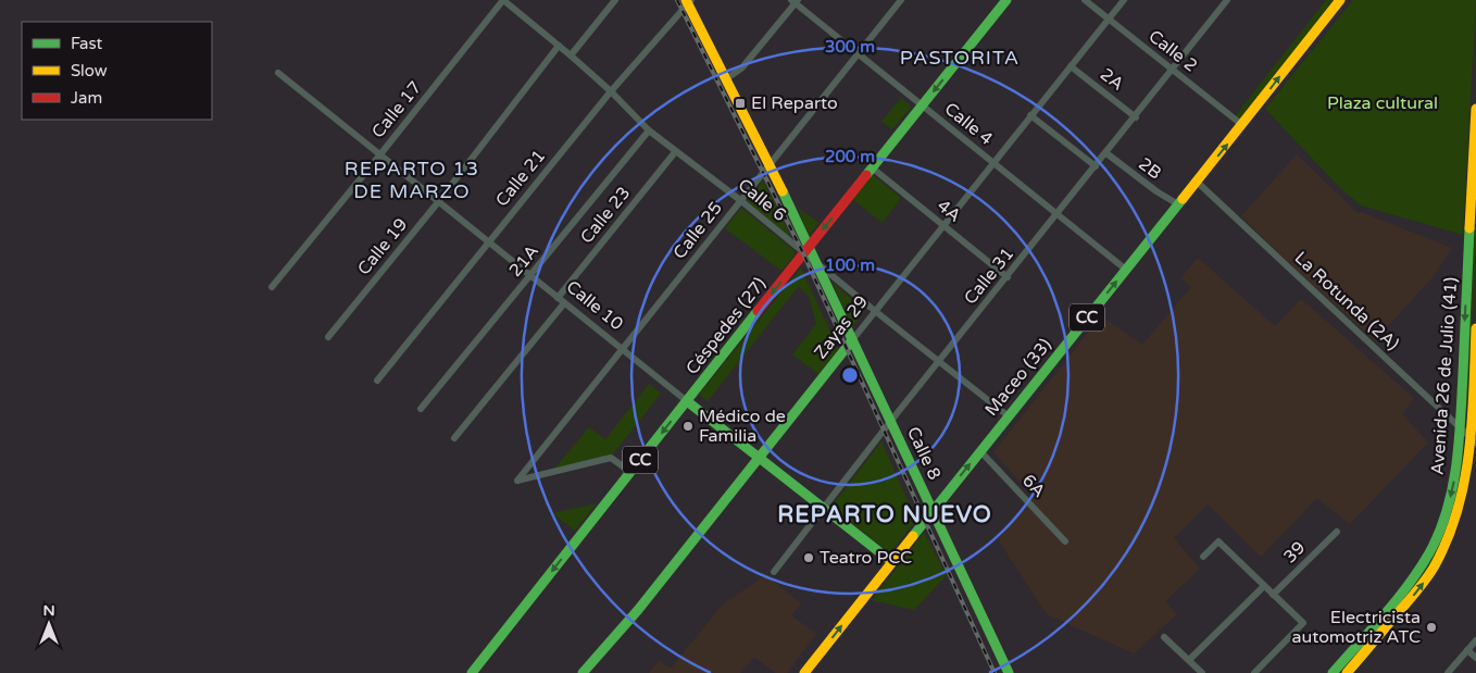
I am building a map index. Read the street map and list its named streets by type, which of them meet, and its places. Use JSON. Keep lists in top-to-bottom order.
{
  "streets": {
    "main road": [
      "Calle 10",
      "CC",
      "Céspedes (27)",
      "Zayas 29",
      "Avenida 26 de Julio (41)",
      "Maceo (33)",
      "Calle 8"
    ],
    "street": [
      "Calle 2",
      "2A",
      "Calle 17",
      "Calle 4",
      "2B",
      "Calle 21",
      "Calle 6",
      "4A",
      "Calle 23",
      "Calle 25",
      "Calle 19",
      "21A",
      "Calle 31",
      "La Rotunda (2A)",
      "6A",
      "39"
    ]
  },
  "crossings": [
    ["Calle 2", "Calle 31"],
    ["Calle 2", "Zayas 29"],
    ["Calle 2", "Maceo (33)"],
    ["2A", "Calle 31"],
    ["2A", "Zayas 29"],
    ["Calle 17", "Calle 6"],
    ["Calle 17", "Calle 10"],
    ["Calle 4", "Calle 25"],
    ["Calle 4", "Calle 31"],
    ["Calle 4", "Céspedes (27)"],
    ["Calle 4", "Zayas 29"],
    ["Calle 4", "Maceo (33)"],
    ["2B", "Calle 31"],
    ["2B", "Maceo (33)"],
    ["Calle 21", "Calle 6"],
    ["Calle 21", "Calle 10"],
    ["Calle 21", "Calle 8"],
    ["Calle 6", "Calle 23"],
    ["Calle 6", "Calle 25"],
    ["Calle 6", "Calle 19"],
    ["Calle 6", "21A"],
    ["Calle 6", "Céspedes (27)"],
    ["Calle 6", "Calle 8"],
    ["4A", "Calle 31"],
    ["4A", "Céspedes (27)"],
    ["4A", "Zayas 29"],
    ["Calle 23", "Calle 10"],
    ["Calle 25", "Calle 10"],
    ["Calle 25", "Céspedes (27)"],
    ["Calle 25", "Calle 8"],
    ["Calle 19", "Calle 10"],
    ["21A", "Calle 10"],
    ["Calle 31", "Calle 10"],
    ["Calle 31", "Calle 8"],
    ["La Rotunda (2A)", "Avenida 26 de Julio (41)"],
    ["La Rotunda (2A)", "Maceo (33)"],
    ["Calle 10", "Céspedes (27)"],
    ["Calle 10", "Zayas 29"],
    ["Calle 10", "Maceo (33)"],
    ["Céspedes (27)", "Calle 8"],
    ["Zayas 29", "Calle 8"],
    ["Maceo (33)", "Calle 8"],
    ["Maceo (33)", "6A"]
  ],
  "one_way": ["Céspedes (27)", "Maceo (33)"],
  "districts": ["PASTORITA", "REPARTO 13 DE MARZO", "REPARTO NUEVO"],
  "parks": ["Plaza cultural"],
  "places": {
    "transit": ["El Reparto"],
    "other": ["Médico de Familia", "Teatro PCC", "Electricista automotriz ATC"]
  },
  "legend": ["Fast", "Slow", "Jam"],
  "north": "top",
  "rings": ["300 m", "200 m", "100 m"]
}
